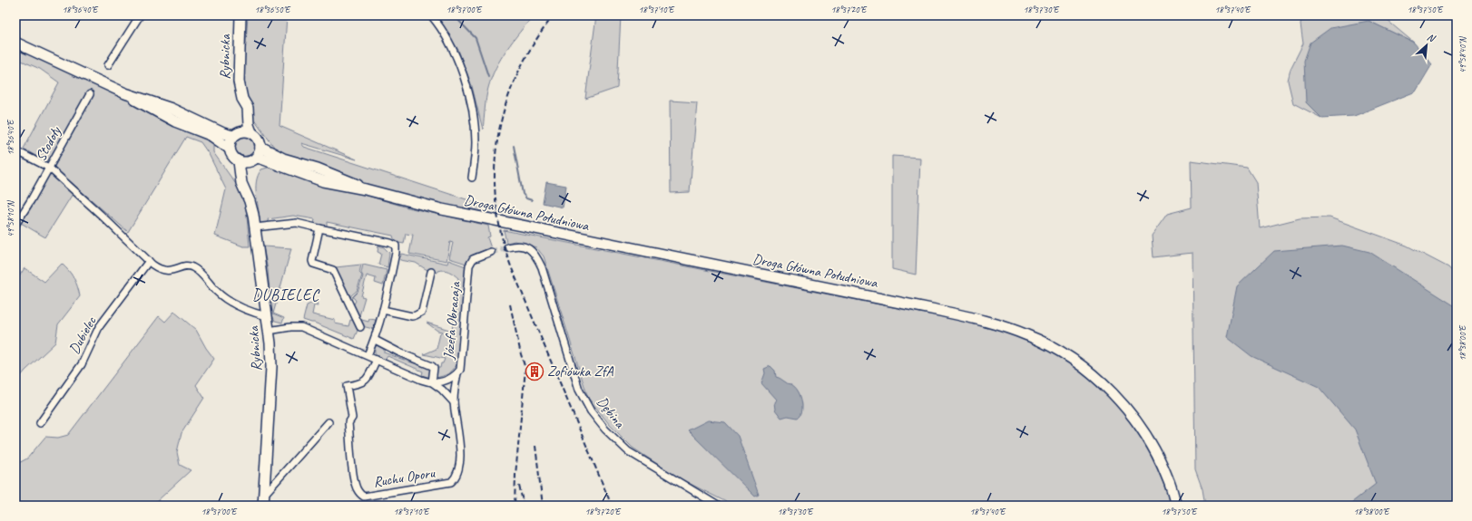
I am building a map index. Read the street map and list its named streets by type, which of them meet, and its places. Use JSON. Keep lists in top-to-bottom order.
{
  "streets": {
    "main road": ["Rybnicka", "Droga Główna Południowa"],
    "street": [
      "Stodoły",
      "Józefa Obracaja",
      "Dubielec",
      "Dębina",
      "Ruchu Oporu"
    ]
  },
  "crossings": [
    ["Rybnicka", "Droga Główna Południowa"],
    ["Józefa Obracaja", "Ruchu Oporu"]
  ],
  "districts": ["DUBIELEC"],
  "places": {
    "building": ["Zofiówka ZfA"]
  },
  "north": "top right",
  "coordinates": [
    "18°36'40\"E",
    "18°36'50\"E",
    "18°37'00\"E",
    "18°37'10\"E",
    "18°37'20\"E",
    "18°37'30\"E",
    "18°37'40\"E",
    "18°37'50\"E",
    "49°58'40\"N",
    "49°58'10\"N",
    "18°38'00\"E"
  ]
}
